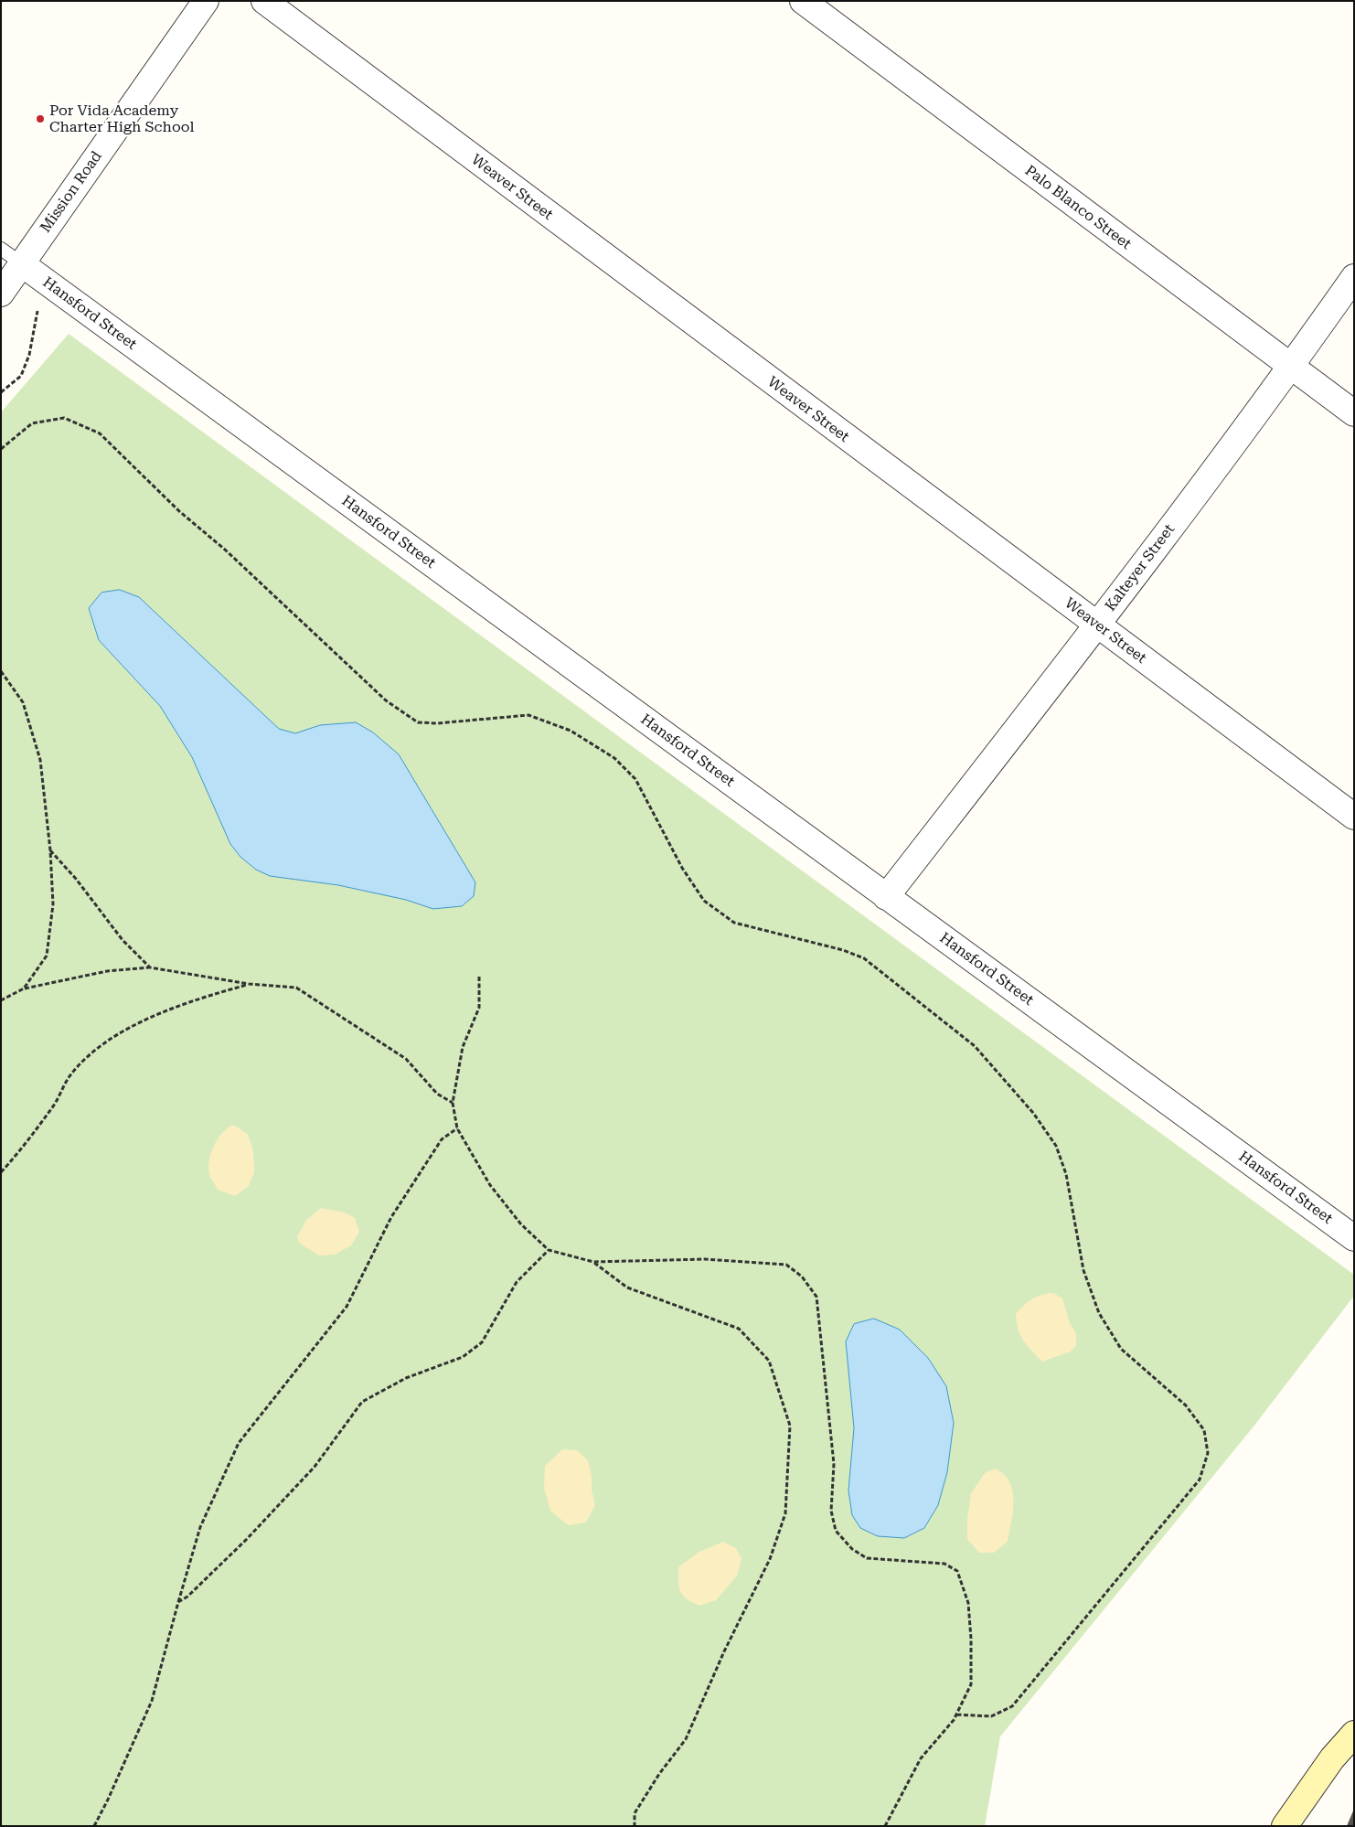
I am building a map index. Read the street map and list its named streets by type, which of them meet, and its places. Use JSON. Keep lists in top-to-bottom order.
{
  "streets": {
    "street": [
      "Weaver Street",
      "Mission Road",
      "Palo Blanco Street",
      "Hansford Street",
      "Kalteyer Street"
    ]
  },
  "crossings": [
    ["Weaver Street", "Kalteyer Street"],
    ["Mission Road", "Hansford Street"],
    ["Palo Blanco Street", "Kalteyer Street"],
    ["Hansford Street", "Kalteyer Street"]
  ],
  "places": ["Por Vida Academy Charter High School"]
}
